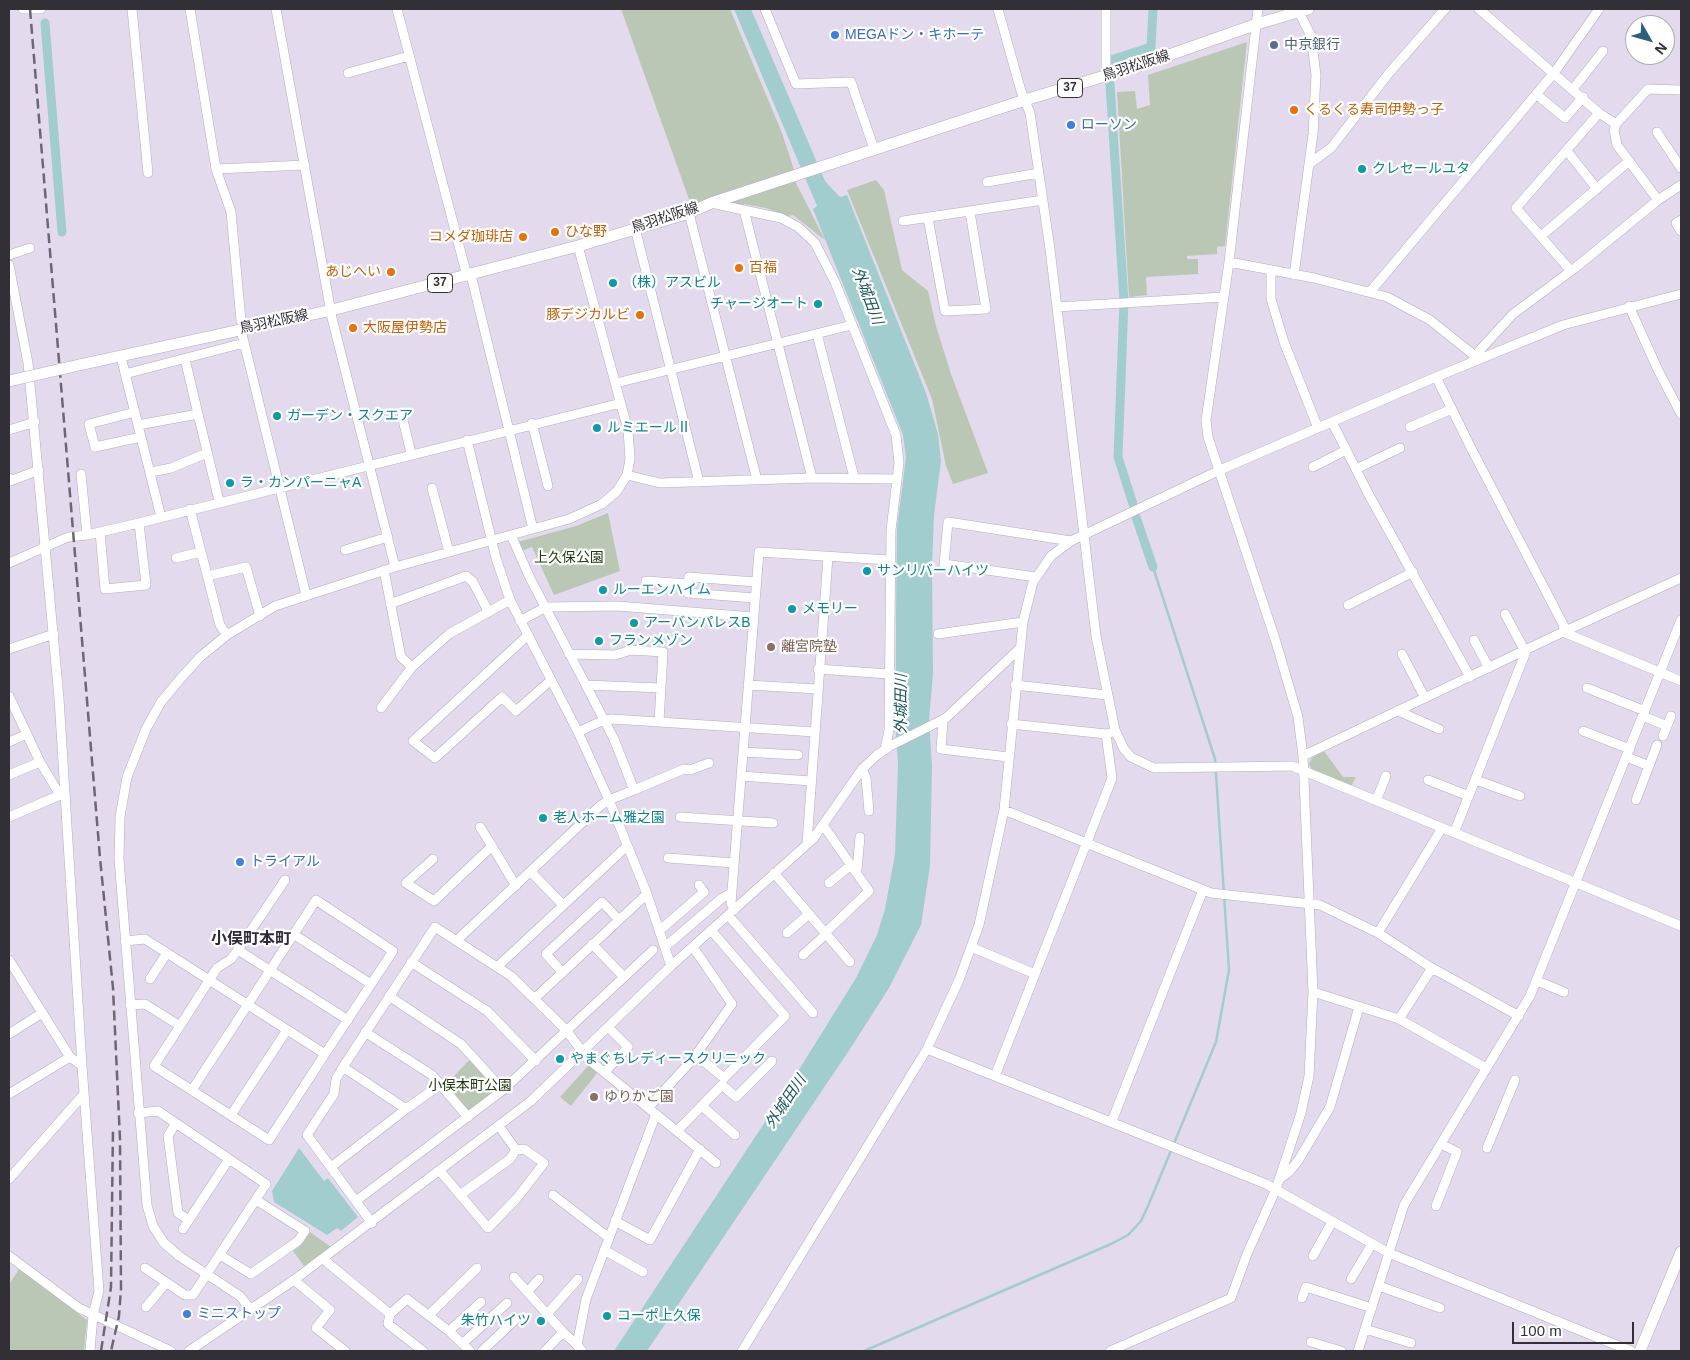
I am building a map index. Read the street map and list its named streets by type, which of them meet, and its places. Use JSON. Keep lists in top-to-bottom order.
{
  "streets": {
    "main road": ["鳥羽松阪線", "37"]
  },
  "districts": ["小俣町本町"],
  "water": ["外城田川"],
  "parks": ["上久保公園", "小俣本町公園"],
  "places": [
    "MEGAドン・キホーテ",
    "中京銀行",
    "くるくる寿司伊勢っ子",
    "ローソン",
    "クレセールユタ",
    "ひな野",
    "コメダ珈琲店",
    "百福",
    "あじへい",
    "（株）アスビル",
    "チャージオート",
    "豚デジカルビ",
    "大阪屋伊勢店",
    "ガーデン・スクエア",
    "ルミエールⅡ",
    "ラ・カンパーニャA",
    "サンリバーハイツ",
    "ルーエンハイム",
    "メモリー",
    "アーバンパレスB",
    "フランメゾン",
    "離宮院塾",
    "老人ホーム雅之園",
    "トライアル",
    "やまぐちレディースクリニック",
    "ゆりかご園",
    "ミニストップ",
    "コーポ上久保",
    "朱竹ハイツ"
  ],
  "scale_bar": "100 m",
  "north": "bottom right"
}
